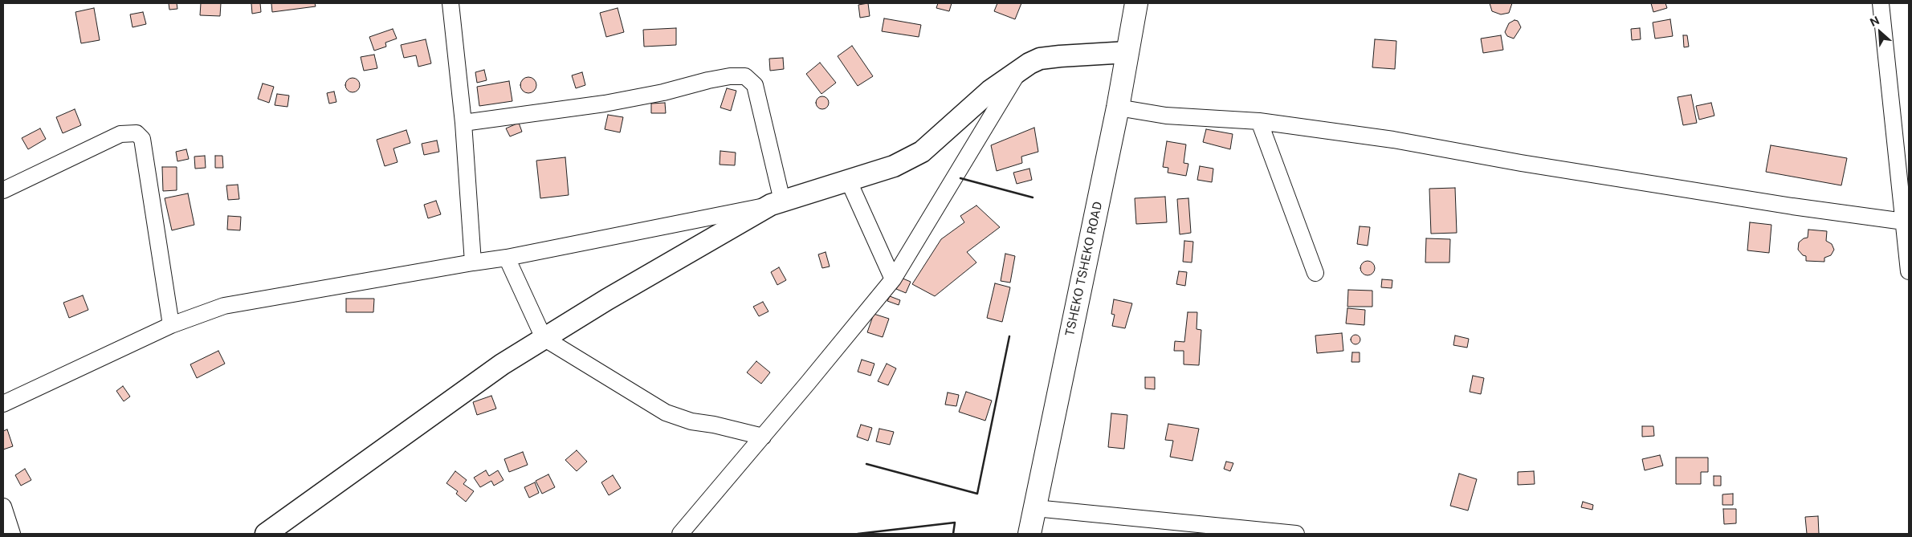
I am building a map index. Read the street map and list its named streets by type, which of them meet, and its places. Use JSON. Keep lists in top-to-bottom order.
{
  "streets": {
    "highway": ["TSHEKO TSHEKO ROAD"]
  },
  "north": "top left"
}
